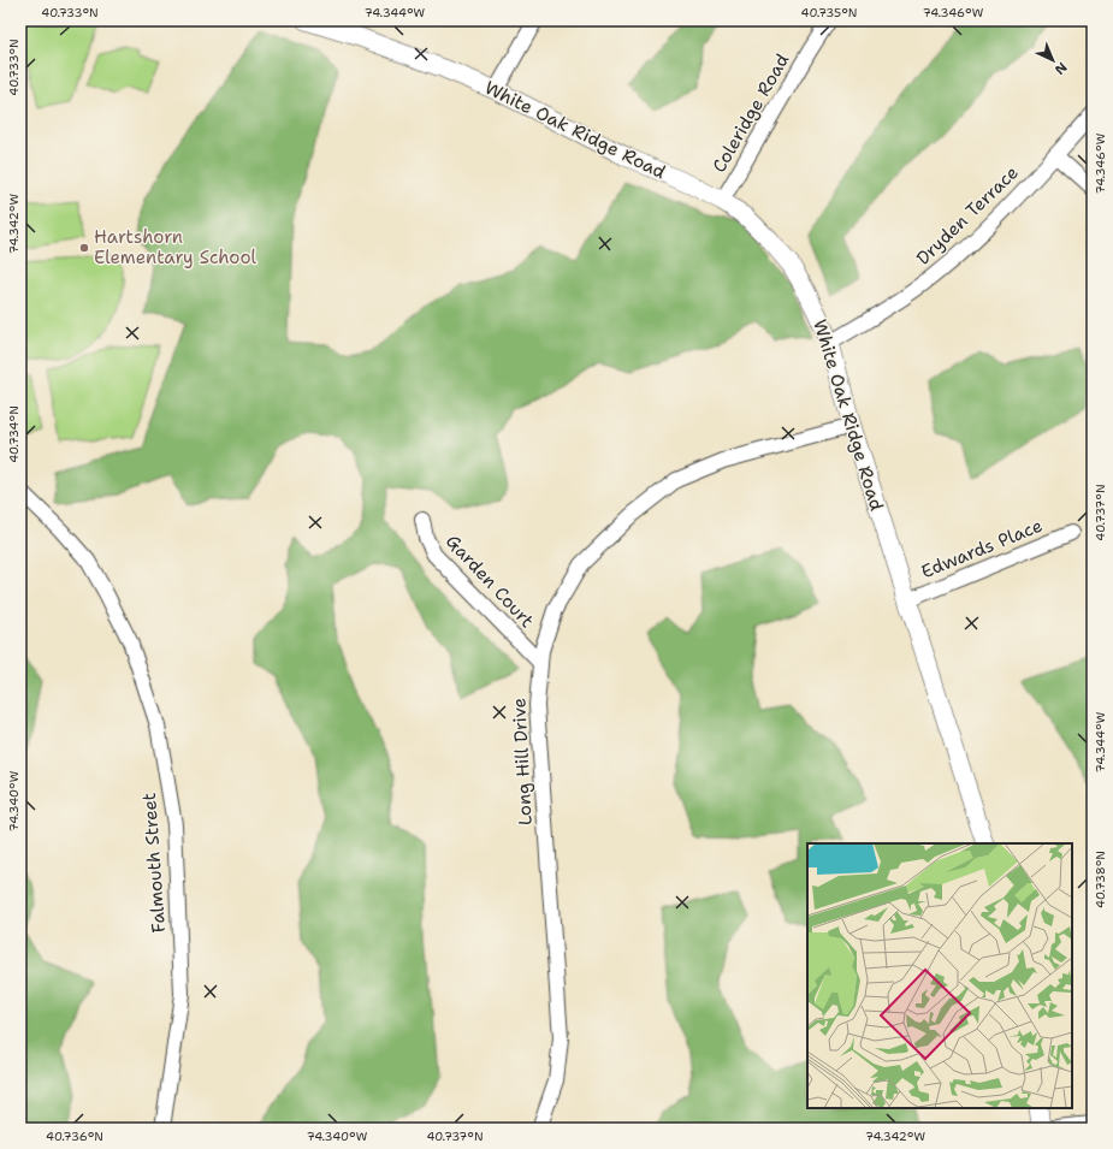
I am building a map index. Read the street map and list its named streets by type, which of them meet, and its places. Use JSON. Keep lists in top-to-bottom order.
{
  "streets": {
    "street": [
      "Coleridge Road",
      "White Oak Ridge Road",
      "Dryden Terrace",
      "Edwards Place",
      "Garden Court",
      "Long Hill Drive",
      "Falmouth Street"
    ]
  },
  "crossings": [
    ["Coleridge Road", "White Oak Ridge Road"],
    ["White Oak Ridge Road", "Dryden Terrace"],
    ["White Oak Ridge Road", "Edwards Place"],
    ["White Oak Ridge Road", "Long Hill Drive"],
    ["Garden Court", "Long Hill Drive"]
  ],
  "places": ["Hartshorn Elementary School"],
  "north": "bottom right",
  "coordinates": [
    "40.733°N",
    "74.344°W",
    "40.735°N",
    "74.346°W",
    "74.342°W",
    "40.734°N",
    "40.737°N",
    "74.340°W",
    "40.738°N",
    "40.736°N"
  ]
}
